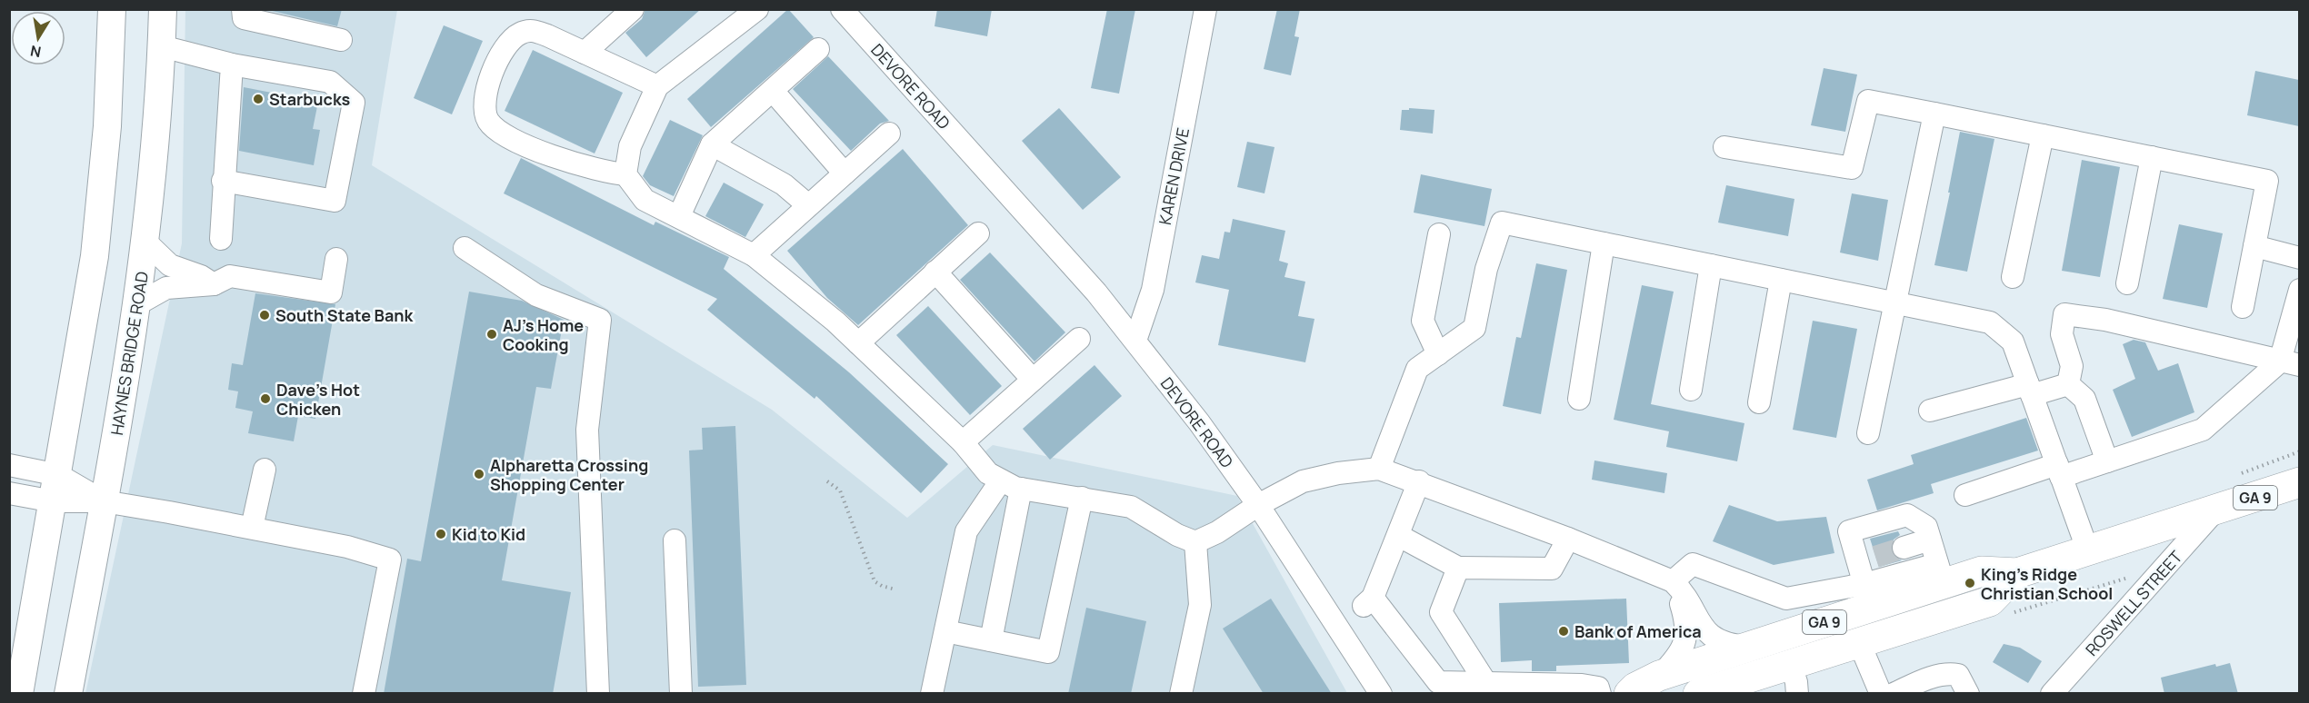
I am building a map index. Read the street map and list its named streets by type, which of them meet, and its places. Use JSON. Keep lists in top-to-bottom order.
{
  "streets": {
    "highway": ["GA 9"],
    "main road": ["HAYNES BRIDGE ROAD"],
    "street": ["DEVORE ROAD", "KAREN DRIVE", "ROSWELL STREET"]
  },
  "crossings": [
    ["DEVORE ROAD", "KAREN DRIVE"],
    ["GA 9", "ROSWELL STREET"]
  ],
  "places": [
    "Starbucks",
    "South State Bank",
    "AJ's Home Cooking",
    "Dave's Hot Chicken",
    "Alpharetta Crossing Shopping Center",
    "Kid to Kid",
    "King's Ridge Christian School",
    "Bank of America"
  ],
  "north": "bottom"
}
